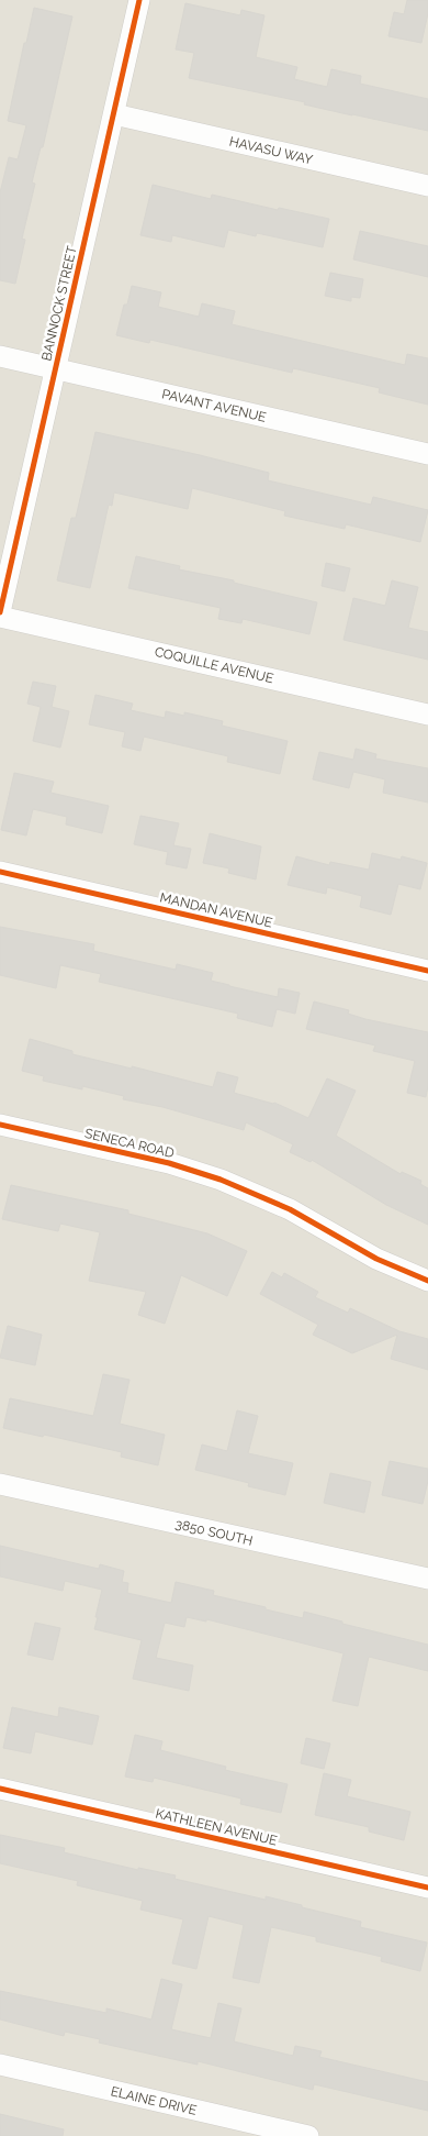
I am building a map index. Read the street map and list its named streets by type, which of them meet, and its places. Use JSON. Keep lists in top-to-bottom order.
{
  "streets": {
    "street": [
      "HAVASU WAY",
      "BANNOCK STREET",
      "PAVANT AVENUE",
      "COQUILLE AVENUE",
      "MANDAN AVENUE",
      "SENECA ROAD",
      "3850 SOUTH",
      "KATHLEEN AVENUE",
      "ELAINE DRIVE"
    ]
  },
  "crossings": [
    ["HAVASU WAY", "BANNOCK STREET"],
    ["BANNOCK STREET", "PAVANT AVENUE"]
  ]
}
